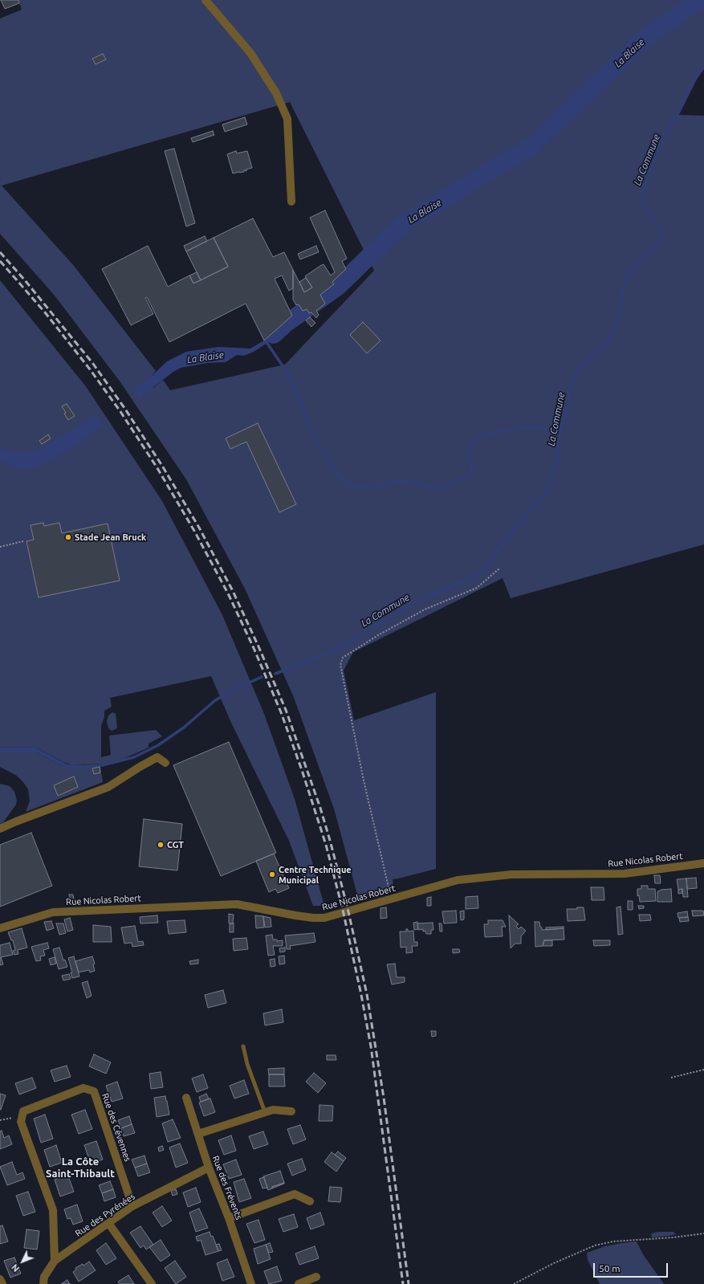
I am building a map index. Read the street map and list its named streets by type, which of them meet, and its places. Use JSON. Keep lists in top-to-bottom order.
{
  "streets": {
    "street": [
      "Rue Nicolas Robert",
      "Rue des Cévennes",
      "Rue des Frévents",
      "Rue des Pyrénées"
    ]
  },
  "crossings": [
    ["Rue des Cévennes", "Rue des Pyrénées"],
    ["Rue des Frévents", "Rue des Pyrénées"]
  ],
  "districts": ["La Côte Saint-Thibault"],
  "water": ["La Blaise", "La Commune"],
  "places": ["Stade Jean Bruck", "CGT", "Centre Technique Municipal"],
  "scale_bar": "50 m",
  "north": "bottom left"
}
